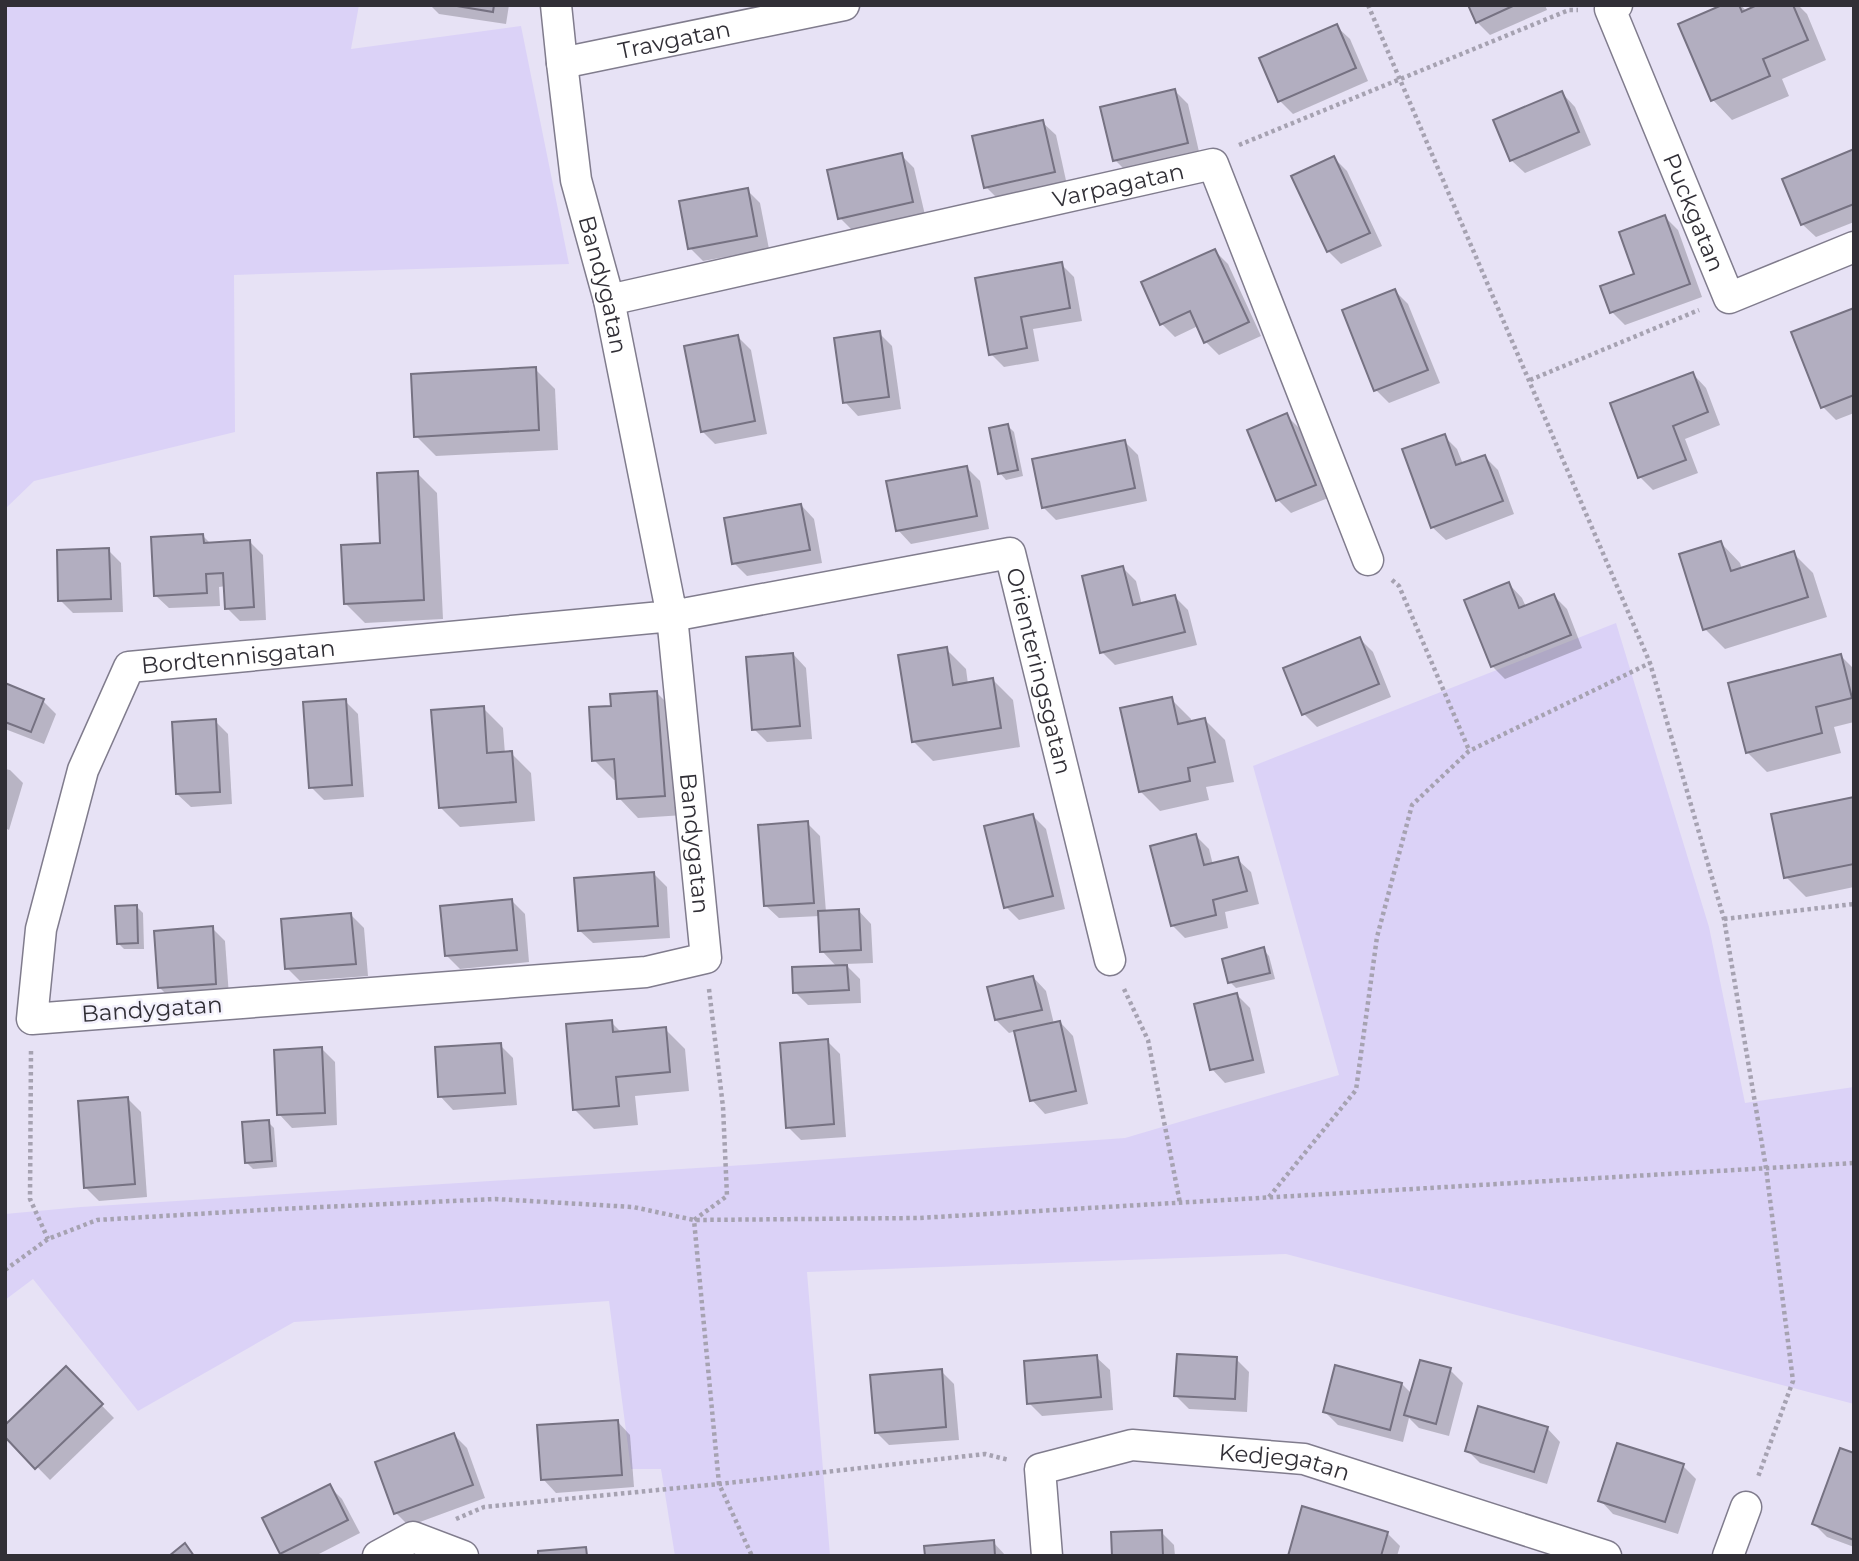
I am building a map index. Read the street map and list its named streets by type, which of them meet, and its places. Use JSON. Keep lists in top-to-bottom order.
{
  "streets": {
    "street": [
      "Travgatan",
      "Varpagatan",
      "Puckgatan",
      "Bandygatan",
      "Bordtennisgatan",
      "Orienteringsgatan",
      "Kedjegatan"
    ]
  },
  "crossings": [
    ["Travgatan", "Bandygatan"],
    ["Varpagatan", "Bandygatan"],
    ["Bandygatan", "Bordtennisgatan"],
    ["Bandygatan", "Orienteringsgatan"],
    ["Bordtennisgatan", "Orienteringsgatan"]
  ]
}
